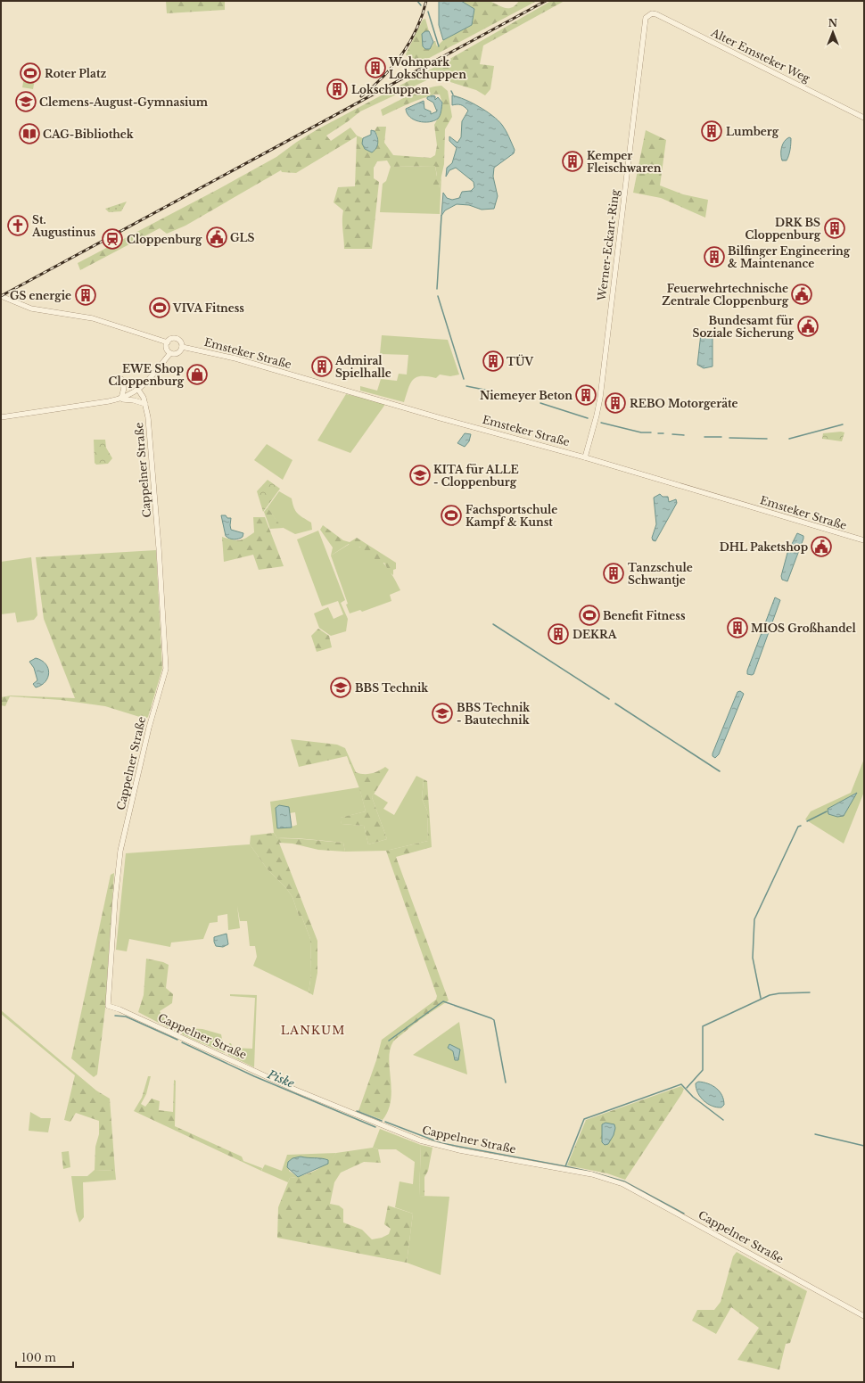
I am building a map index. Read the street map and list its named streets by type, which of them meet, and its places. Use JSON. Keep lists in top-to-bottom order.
{
  "streets": {
    "street": [
      "Alter Emsteker Weg",
      "Werner-Eckart-Ring",
      "Emsteker Straße",
      "Cappelner Straße"
    ]
  },
  "crossings": [
    ["Alter Emsteker Weg", "Werner-Eckart-Ring"],
    ["Werner-Eckart-Ring", "Emsteker Straße"]
  ],
  "districts": ["LANKUM"],
  "water": ["Piske"],
  "places": {
    "building": [
      "Wohnpark Lokschuppen",
      "Lokschuppen",
      "Lumberg",
      "Kemper Fleischwaren",
      "DRK BS Cloppenburg",
      "Bilfinger Engineering & Maintenance",
      "GS energie",
      "TÜV",
      "Admiral Spielhalle",
      "Niemeyer Beton",
      "REBO Motorgeräte",
      "Tanzschule Schwantje",
      "MIOS Großhandel",
      "DEKRA"
    ],
    "sports": [
      "Roter Platz",
      "VIVA Fitness",
      "Fachsportschule Kampf & Kunst",
      "Benefit Fitness"
    ],
    "school or university": [
      "Clemens-August-Gymnasium",
      "KITA für ALLE - Cloppenburg",
      "BBS Technik",
      "BBS Technik - Bautechnik"
    ],
    "library": ["CAG-Bibliothek"],
    "church": ["St. Augustinus"],
    "public building": [
      "GLS",
      "Feuerwehrtechnische Zentrale Cloppenburg",
      "Bundesamt für Soziale Sicherung",
      "DHL Paketshop"
    ],
    "station": ["Cloppenburg"],
    "shop": ["EWE Shop Cloppenburg"]
  },
  "scale_bar": "100 m",
  "north": "top"
}
